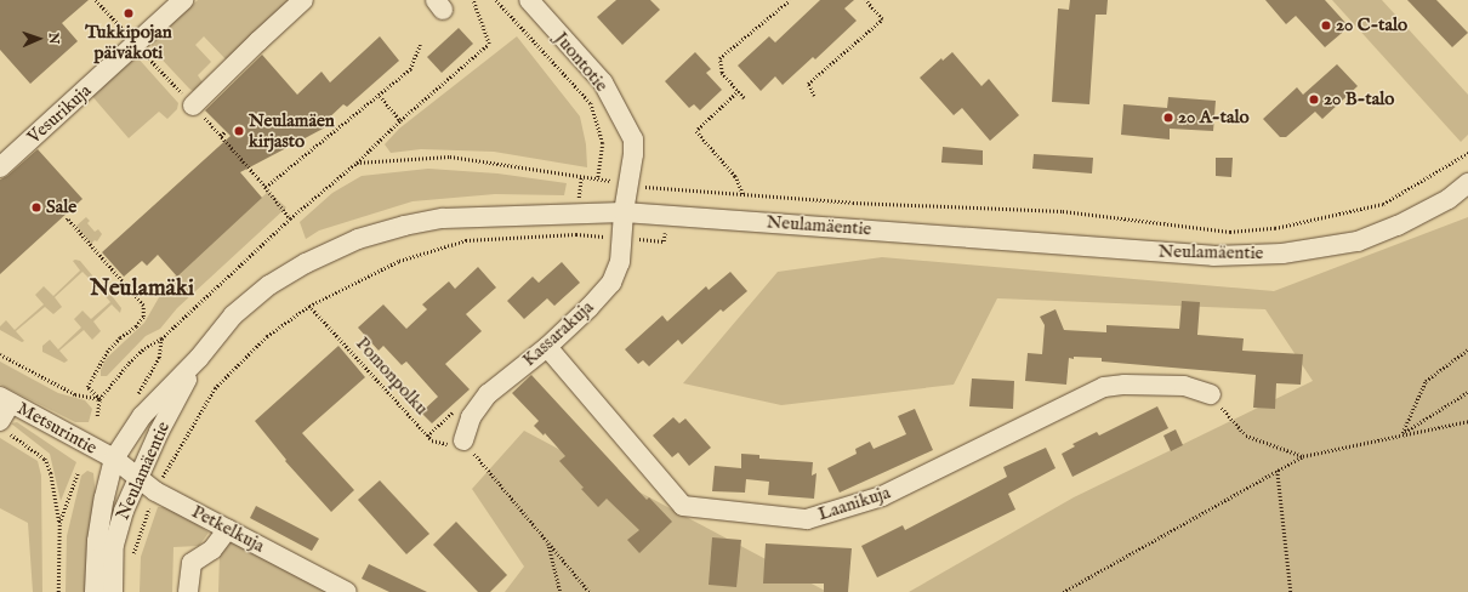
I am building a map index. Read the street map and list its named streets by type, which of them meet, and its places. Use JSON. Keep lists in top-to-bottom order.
{
  "streets": {
    "street": [
      "Juontotie",
      "Vesurikuja",
      "Neulamäentie",
      "Kassarakuja",
      "Metsurintie",
      "Laanikuja",
      "Petkelkuja"
    ],
    "path": ["Pomonpolku"]
  },
  "crossings": [
    ["Juontotie", "Neulamäentie"],
    ["Juontotie", "Kassarakuja"],
    ["Neulamäentie", "Kassarakuja"],
    ["Neulamäentie", "Metsurintie"],
    ["Neulamäentie", "Petkelkuja"],
    ["Kassarakuja", "Pomonpolku"],
    ["Kassarakuja", "Laanikuja"],
    ["Metsurintie", "Petkelkuja"]
  ],
  "districts": ["Neulamäki"],
  "places": [
    "Tukkipojan päiväkoti",
    "20 C-talo",
    "20 B-talo",
    "20 A-talo",
    "Neulamäen kirjasto",
    "Sale"
  ],
  "north": "right"
}
